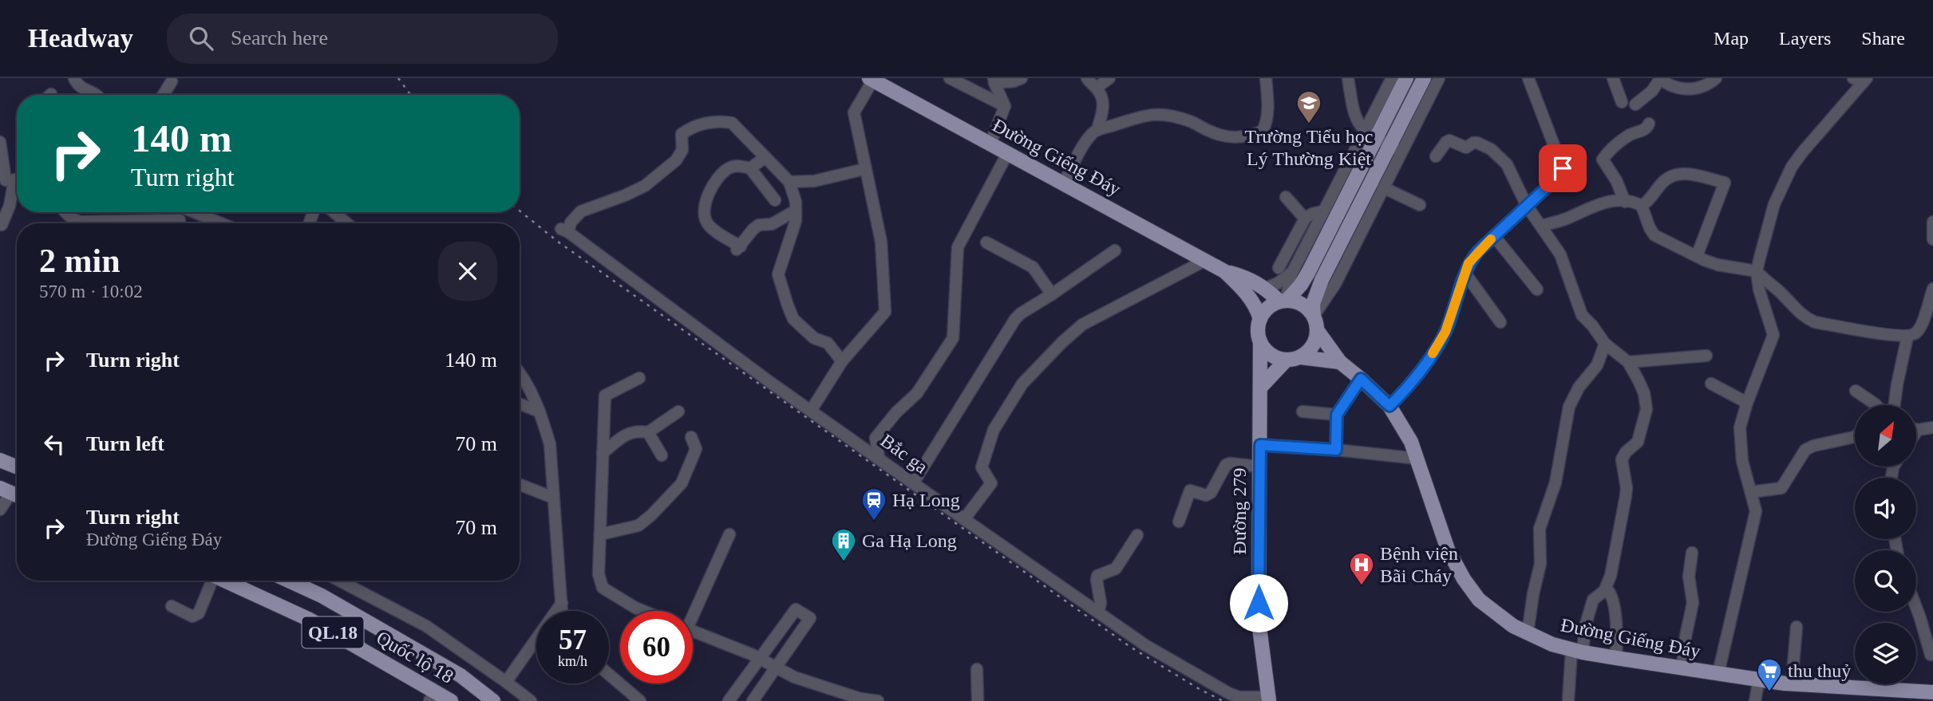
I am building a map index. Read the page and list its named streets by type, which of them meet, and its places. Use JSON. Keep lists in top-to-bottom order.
{
  "streets": {
    "main road": [
      "Đường Giếng Đáy",
      "Đường 279",
      "QL.18",
      "Quốc lộ 18"
    ],
    "street": ["Bắc ga"]
  },
  "crossings": [
    ["Đường Giếng Đáy", "Đường 279"],
    ["Bắc ga", "Đường 279"]
  ],
  "places": {
    "school or university": ["Trường Tiểu học Lý Thường Kiệt"],
    "station": ["Hạ Long"],
    "building": ["Ga Hạ Long"],
    "hospital": ["Bệnh viện Bãi Cháy"],
    "supermarket": ["thu thuỷ"]
  },
  "north": "top right",
  "page": {
    "header": "Headway",
    "search": "Search here",
    "nav": ["Map", "Layers", "Share"],
    "turn": ["140 m", "Turn right"],
    "heading": ["2 min", "570 m · 10:02"],
    "list": [
      {
        "name": "Turn right",
        "value": "140 m"
      },
      {
        "name": "Turn left",
        "value": "70 m"
      },
      {
        "name": "Turn right",
        "note": "Đường Giếng Đáy",
        "value": "70 m"
      }
    ],
    "speed": "57 km/h",
    "limit": "60"
  }
}
